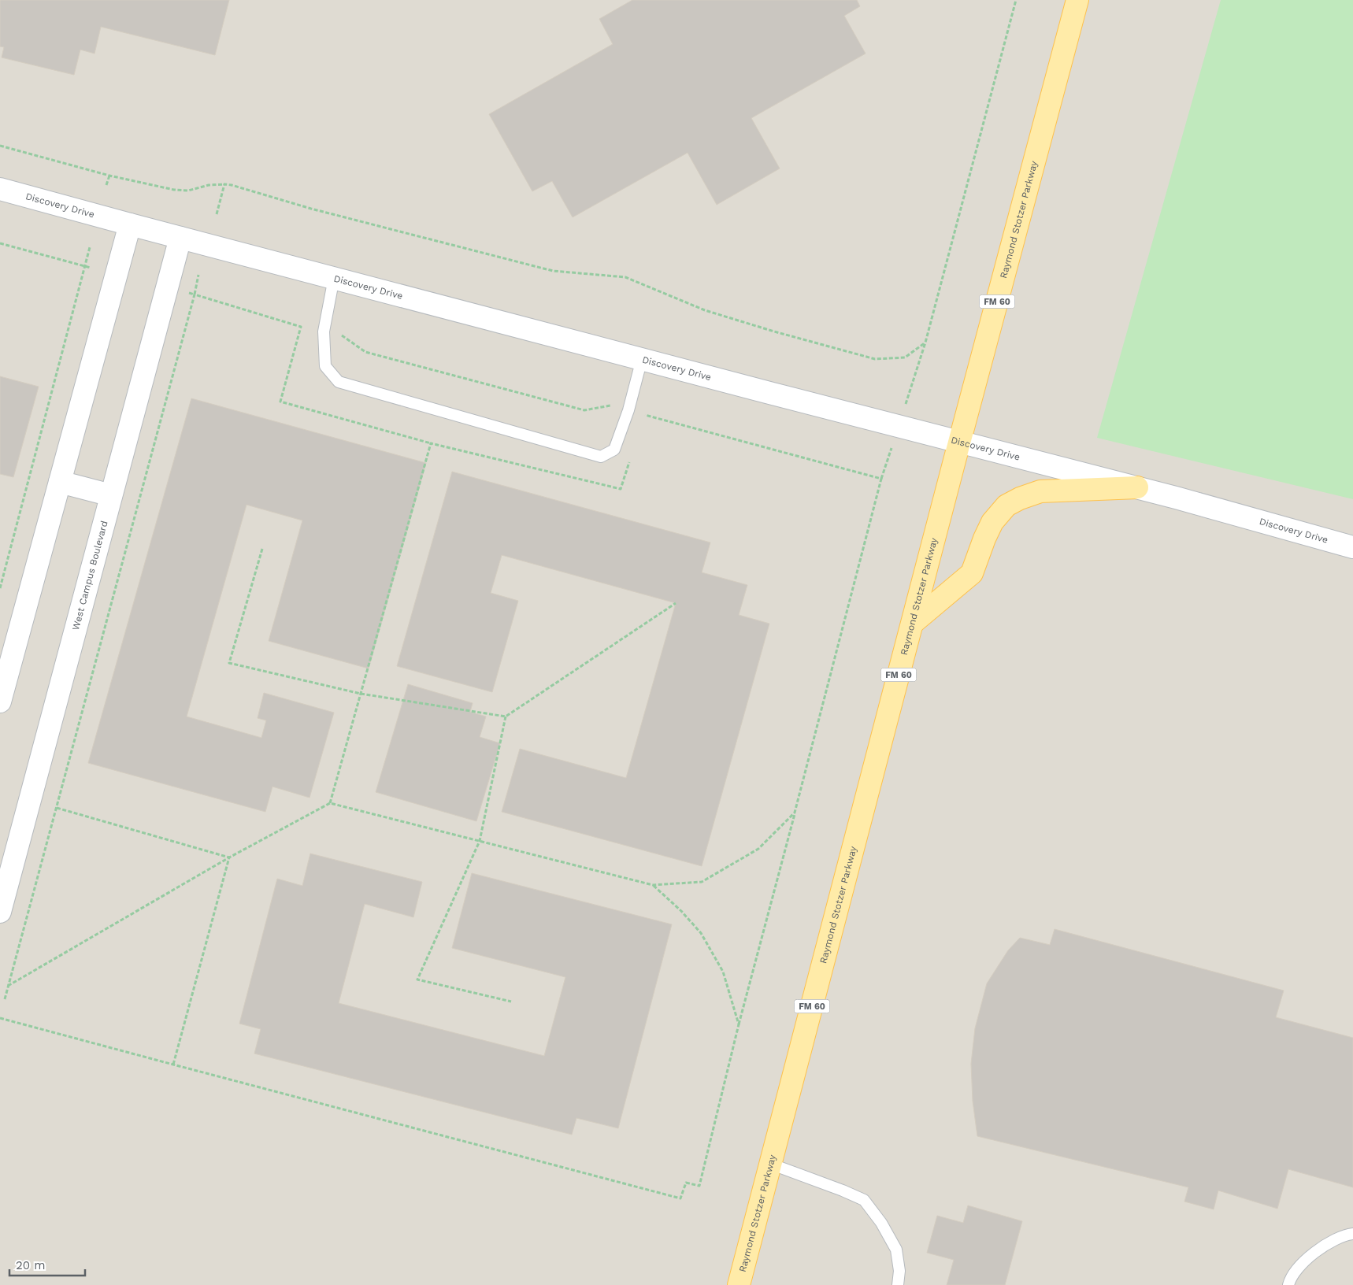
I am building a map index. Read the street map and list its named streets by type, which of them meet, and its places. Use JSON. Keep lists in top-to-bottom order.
{
  "streets": {
    "main road": ["Raymond Stotzer Parkway", "FM 60"],
    "street": ["Discovery Drive", "West Campus Boulevard"]
  },
  "crossings": [
    ["Discovery Drive", "Raymond Stotzer Parkway"],
    ["Discovery Drive", "West Campus Boulevard"]
  ],
  "scale_bar": "20 m"
}
